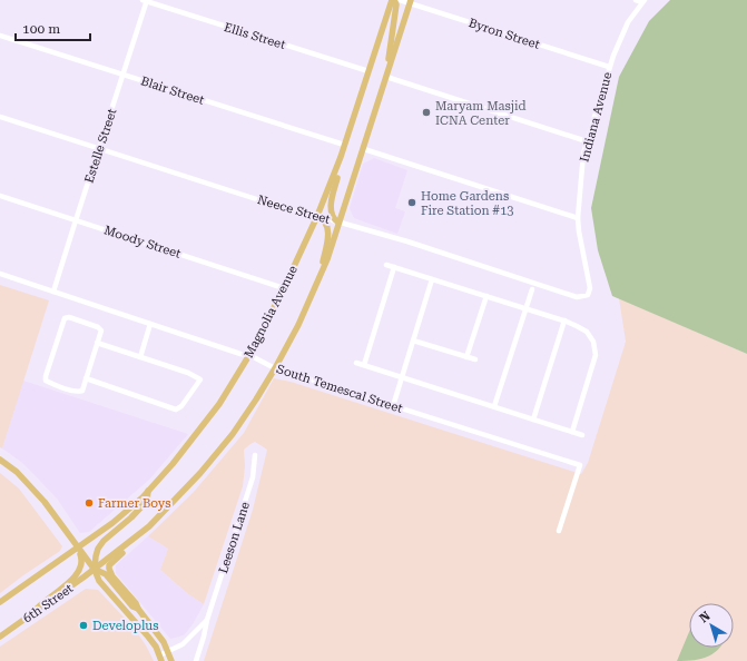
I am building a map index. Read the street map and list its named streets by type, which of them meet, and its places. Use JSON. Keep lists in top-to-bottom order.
{
  "streets": {
    "main road": ["Magnolia Avenue", "6th Street"],
    "street": [
      "Byron Street",
      "Ellis Street",
      "Blair Street",
      "Indiana Avenue",
      "Estelle Street",
      "Neece Street",
      "Moody Street",
      "South Temescal Street",
      "Leeson Lane"
    ]
  },
  "crossings": [
    ["Byron Street", "Indiana Avenue"],
    ["Ellis Street", "Estelle Street"],
    ["Ellis Street", "Magnolia Avenue"],
    ["Blair Street", "Estelle Street"],
    ["Blair Street", "Magnolia Avenue"],
    ["Indiana Avenue", "Neece Street"],
    ["Estelle Street", "Neece Street"],
    ["Estelle Street", "Moody Street"],
    ["Estelle Street", "South Temescal Street"],
    ["Neece Street", "Magnolia Avenue"],
    ["Moody Street", "Magnolia Avenue"],
    ["Magnolia Avenue", "South Temescal Street"]
  ],
  "places": [
    "Maryam Masjid ICNA Center",
    "Home Gardens Fire Station #13",
    "Farmer Boys",
    "Developlus"
  ],
  "scale_bar": "100 m",
  "north": "top left"
}
